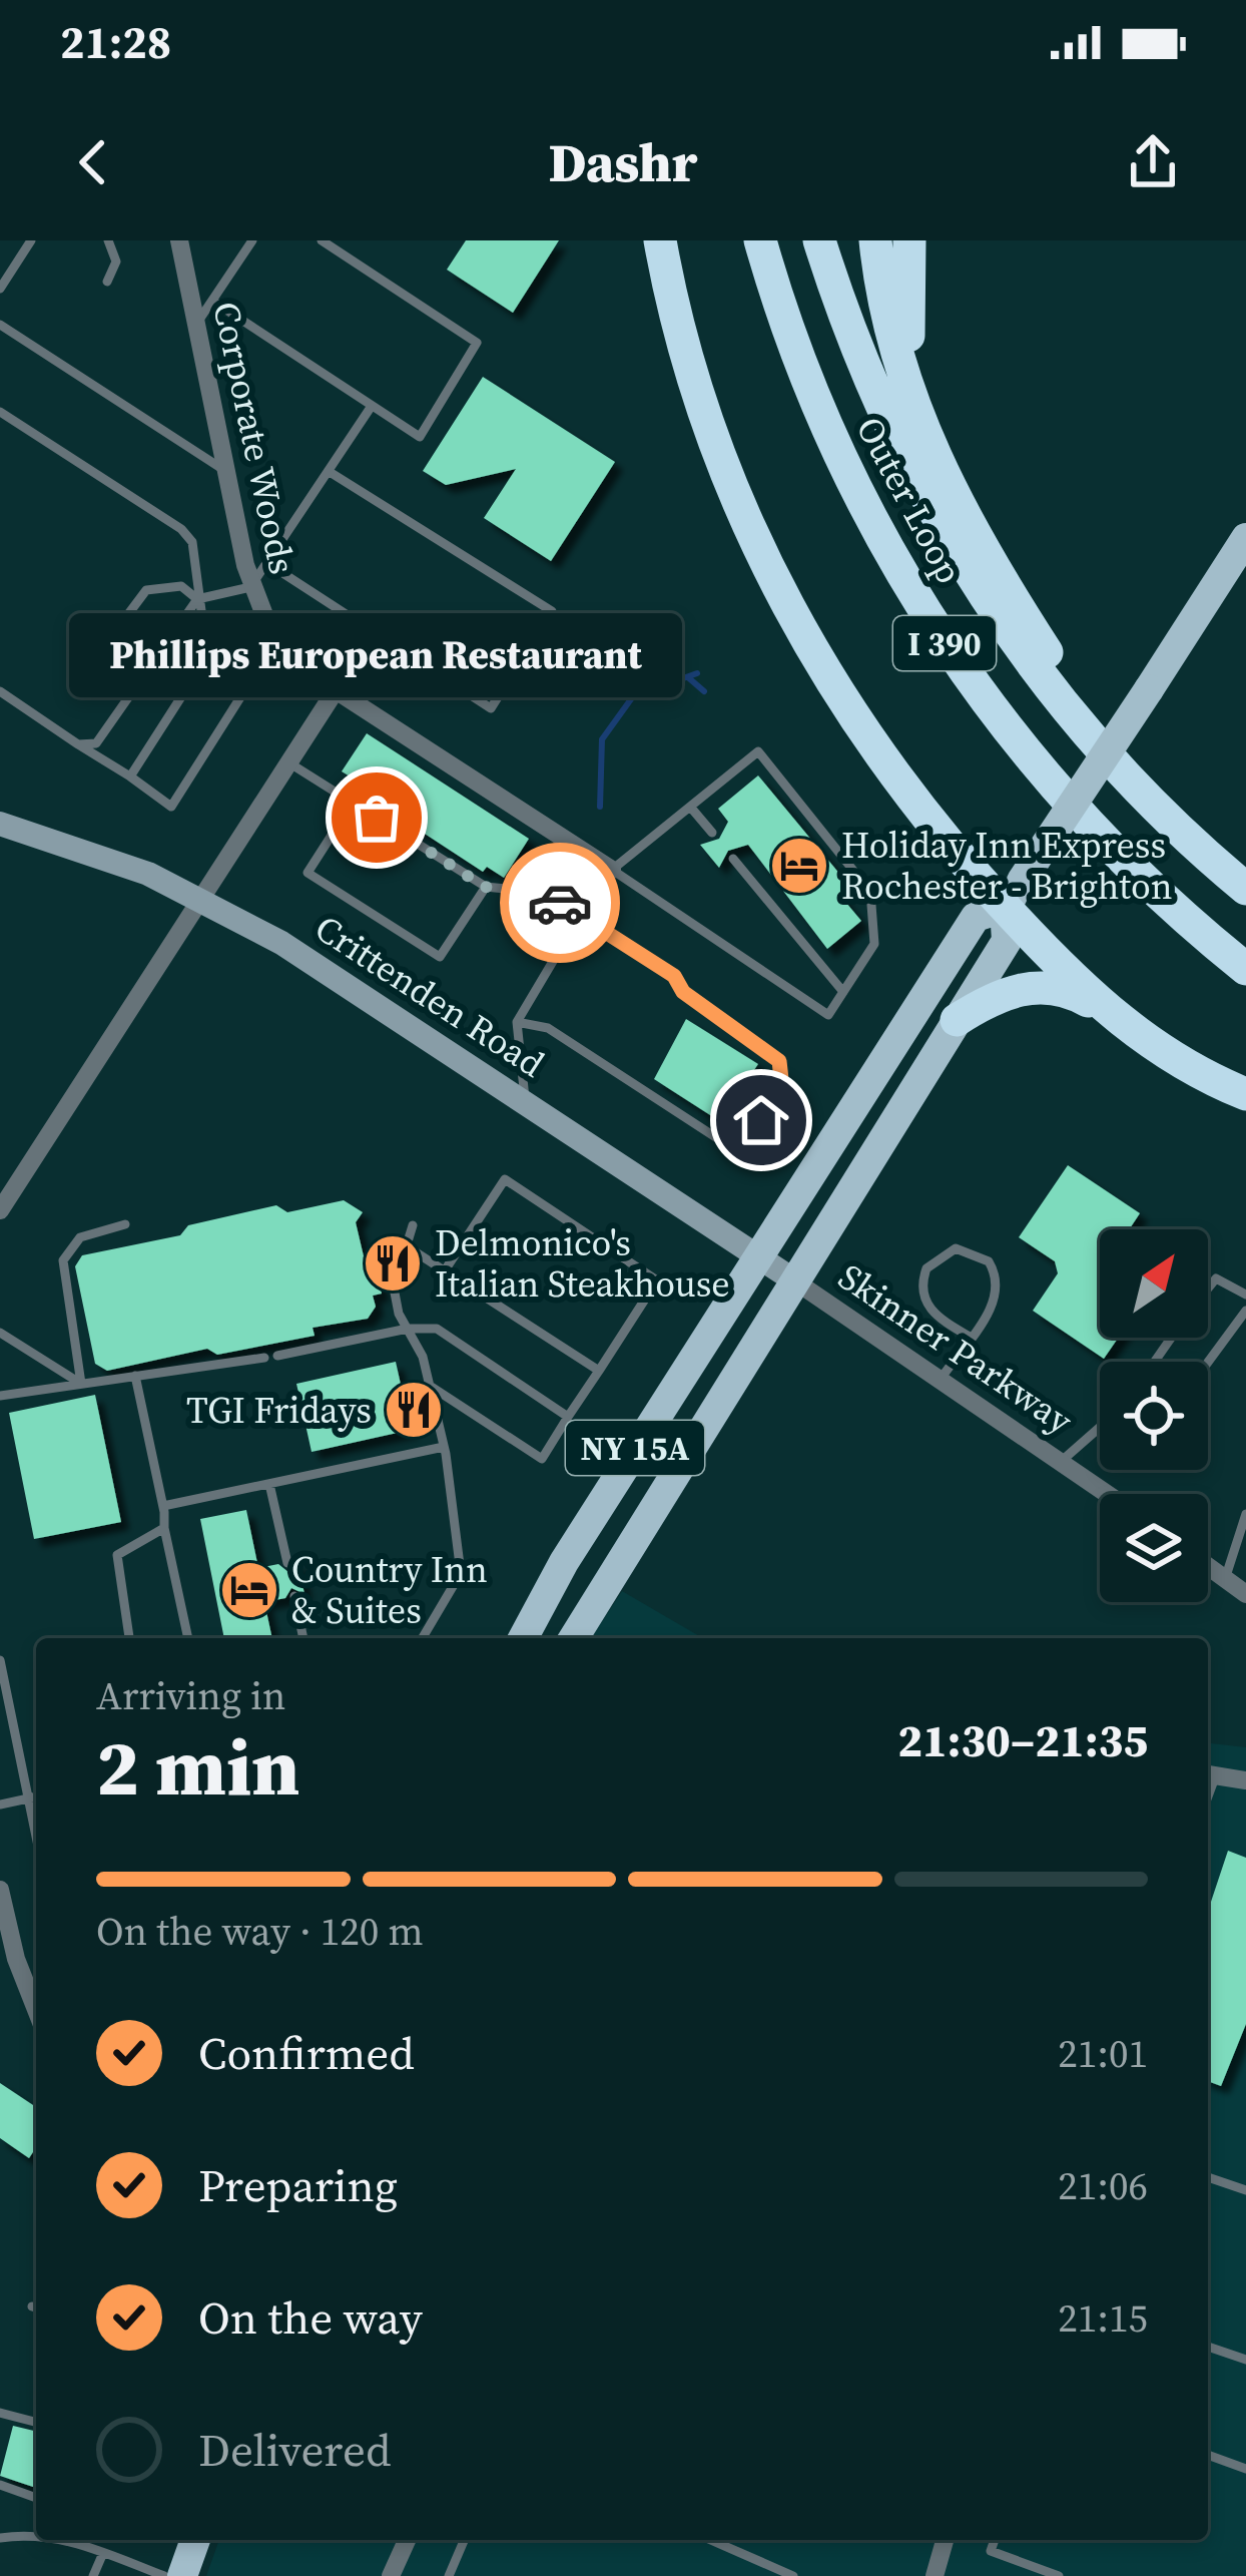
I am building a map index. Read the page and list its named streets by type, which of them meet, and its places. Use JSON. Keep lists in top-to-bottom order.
{
  "streets": {
    "highway": ["Outer Loop", "I 390"],
    "main road": ["NY 15A"],
    "street": ["Corporate Woods", "Crittenden Road", "Skinner Parkway"]
  },
  "crossings": [
    ["Crittenden Road", "Skinner Parkway"],
    ["Crittenden Road", "NY 15A"],
    ["Skinner Parkway", "NY 15A"]
  ],
  "places": {
    "other": ["Phillips European Restaurant"],
    "hotel": ["Holiday Inn Express Rochester - Brighton", "Country Inn & Suites"],
    "restaurant": ["Delmonico's Italian Steakhouse", "TGI Fridays"]
  },
  "north": "top right",
  "page": {
    "status": "21:28",
    "header": "Dashr",
    "bubble": "Phillips European Restaurant",
    "heading": ["2 min", "Arriving in", "21:30–21:35"],
    "bar": "On the way · 120 m",
    "list": [
      ["Confirmed", "21:01"],
      ["Preparing", "21:06"],
      ["On the way", "21:15"],
      "Delivered"
    ]
  }
}
